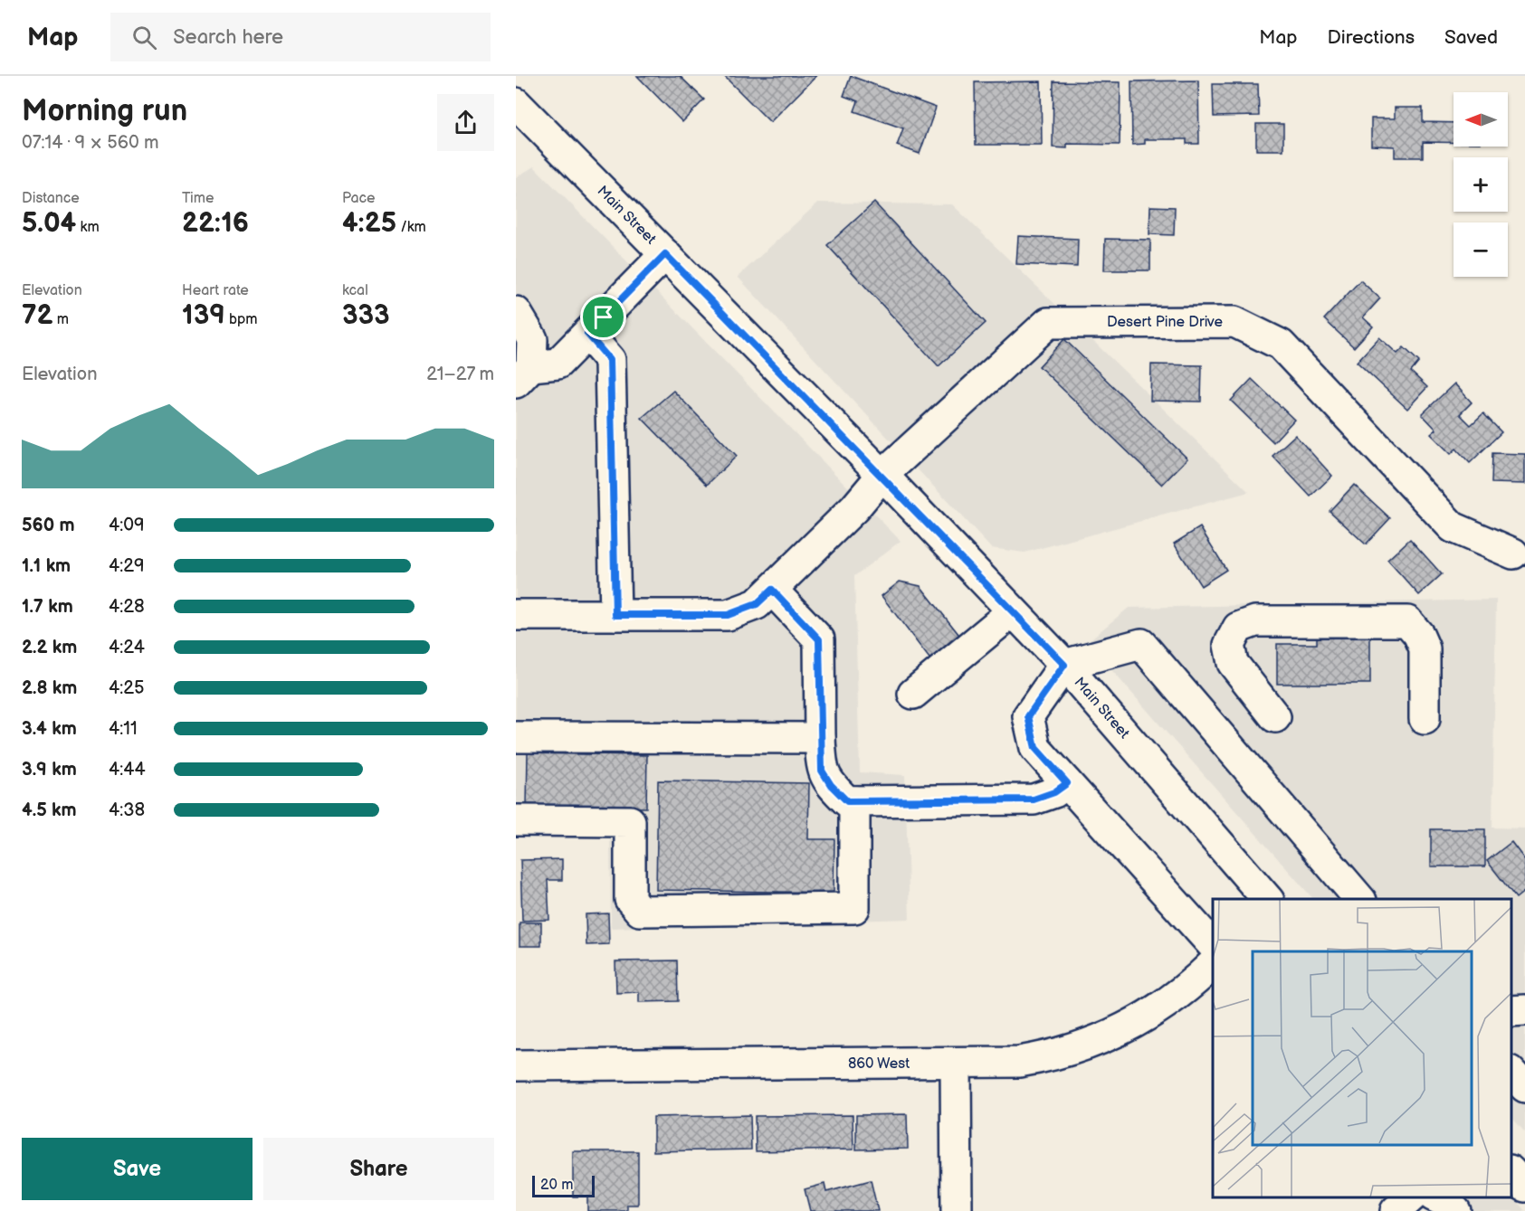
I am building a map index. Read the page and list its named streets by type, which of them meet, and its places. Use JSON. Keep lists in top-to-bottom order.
{
  "streets": {
    "street": ["Main Street", "Desert Pine Drive", "860 West"]
  },
  "crossings": [
    ["Main Street", "Desert Pine Drive"]
  ],
  "scale_bar": "20 m",
  "north": "left",
  "page": {
    "header": "Map",
    "search": "Search here",
    "nav": ["Map", "Directions", "Saved"],
    "heading": ["Morning run", "07:14 · 9 × 560 m"],
    "map_buttons": ["+", "−"],
    "stats": [
      ["Distance", "5.04 km"],
      ["Time", "22:16"],
      ["Pace", "4:25 /km"],
      ["Elevation", "72 m"],
      ["Heart rate", "139 bpm"],
      ["kcal", "333"]
    ],
    "chart": ["Elevation", "21–27 m"],
    "list": [
      {
        "name": "560 m",
        "note": "4:09"
      },
      {
        "name": "1.1 km",
        "note": "4:29"
      },
      {
        "name": "1.7 km",
        "note": "4:28"
      },
      {
        "name": "2.2 km",
        "note": "4:24"
      },
      {
        "name": "2.8 km",
        "note": "4:25"
      },
      {
        "name": "3.4 km",
        "note": "4:11"
      },
      {
        "name": "3.9 km",
        "note": "4:44"
      },
      {
        "name": "4.5 km",
        "note": "4:38"
      }
    ],
    "buttons": ["Save", "Share"],
    "scale": "20 m"
  }
}
